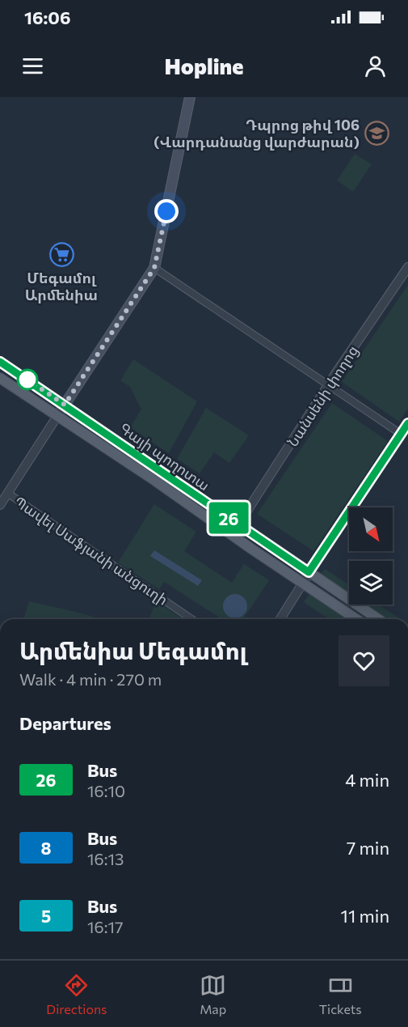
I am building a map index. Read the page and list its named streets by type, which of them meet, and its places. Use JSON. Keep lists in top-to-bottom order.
{
  "streets": {
    "main road": ["Գայի պողոտա"],
    "street": ["Նանսենի փողոց", "Պավել Սաֆյանի անցուղի"]
  },
  "crossings": [
    ["Նանսենի փողոց", "Գայի պողոտա"]
  ],
  "places": {
    "school or university": ["Դպրոց թիվ 106 (Վարդանանց վարժարան)"],
    "supermarket": ["Մեգամոլ Արմենիա"]
  },
  "lines": ["bus line 26"],
  "north": "bottom right",
  "page": {
    "status": "16:06",
    "header": "Hopline",
    "on_map": "26",
    "heading": [
      ["Արմենիա Մեգամոլ", "Walk · 4 min · 270 m"],
      "Departures"
    ],
    "list": [
      {
        "mark": "26",
        "name": "Bus",
        "note": "16:10",
        "value": "4 min"
      },
      {
        "mark": "8",
        "name": "Bus",
        "note": "16:13",
        "value": "7 min"
      },
      {
        "mark": "5",
        "name": "Bus",
        "note": "16:17",
        "value": "11 min"
      }
    ],
    "tabs": ["Directions", "Map", "Tickets"]
  }
}
